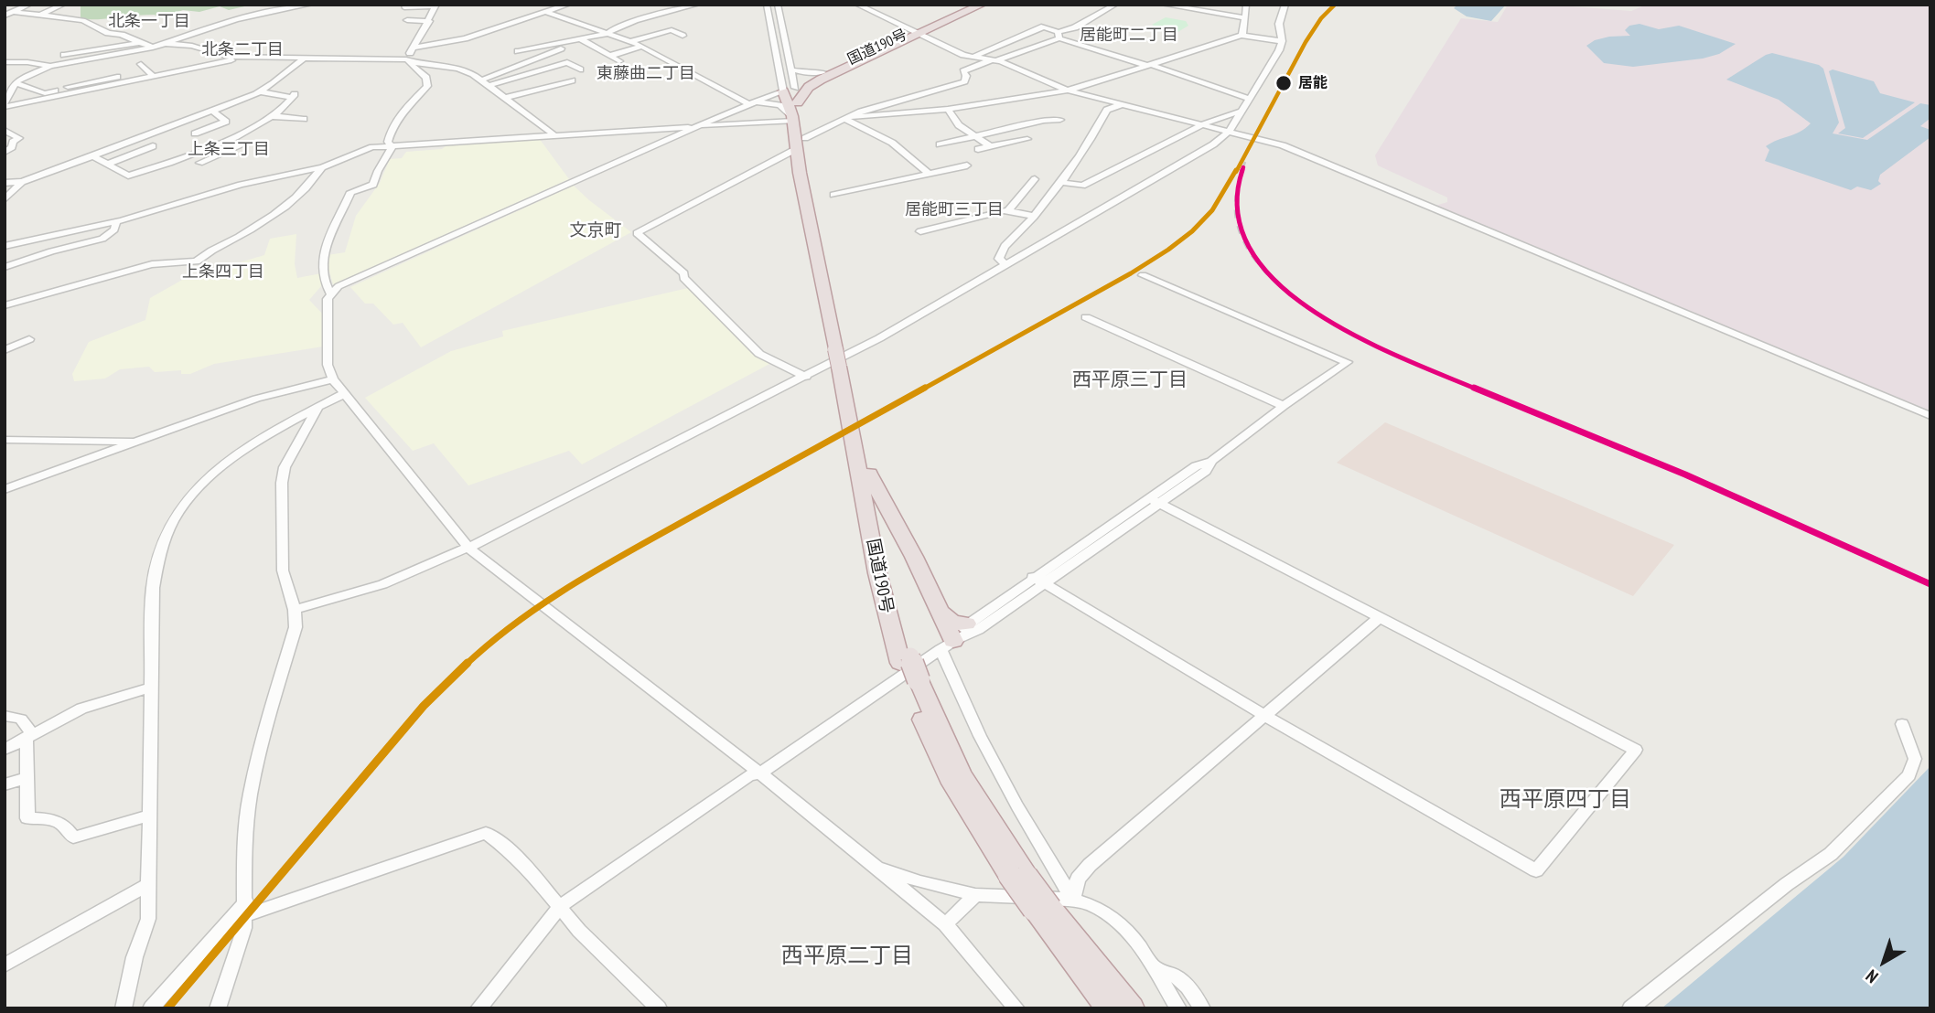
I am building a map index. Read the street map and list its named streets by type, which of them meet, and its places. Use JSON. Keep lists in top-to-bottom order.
{
  "streets": {
    "highway": ["国道190号"]
  },
  "districts": [
    "北条一丁目",
    "居能町二丁目",
    "北条二丁目",
    "東藤曲二丁目",
    "上条三丁目",
    "居能町三丁目",
    "文京町",
    "上条四丁目",
    "西平原三丁目",
    "西平原四丁目",
    "西平原二丁目"
  ],
  "places": ["居能"],
  "north": "bottom left"
}
